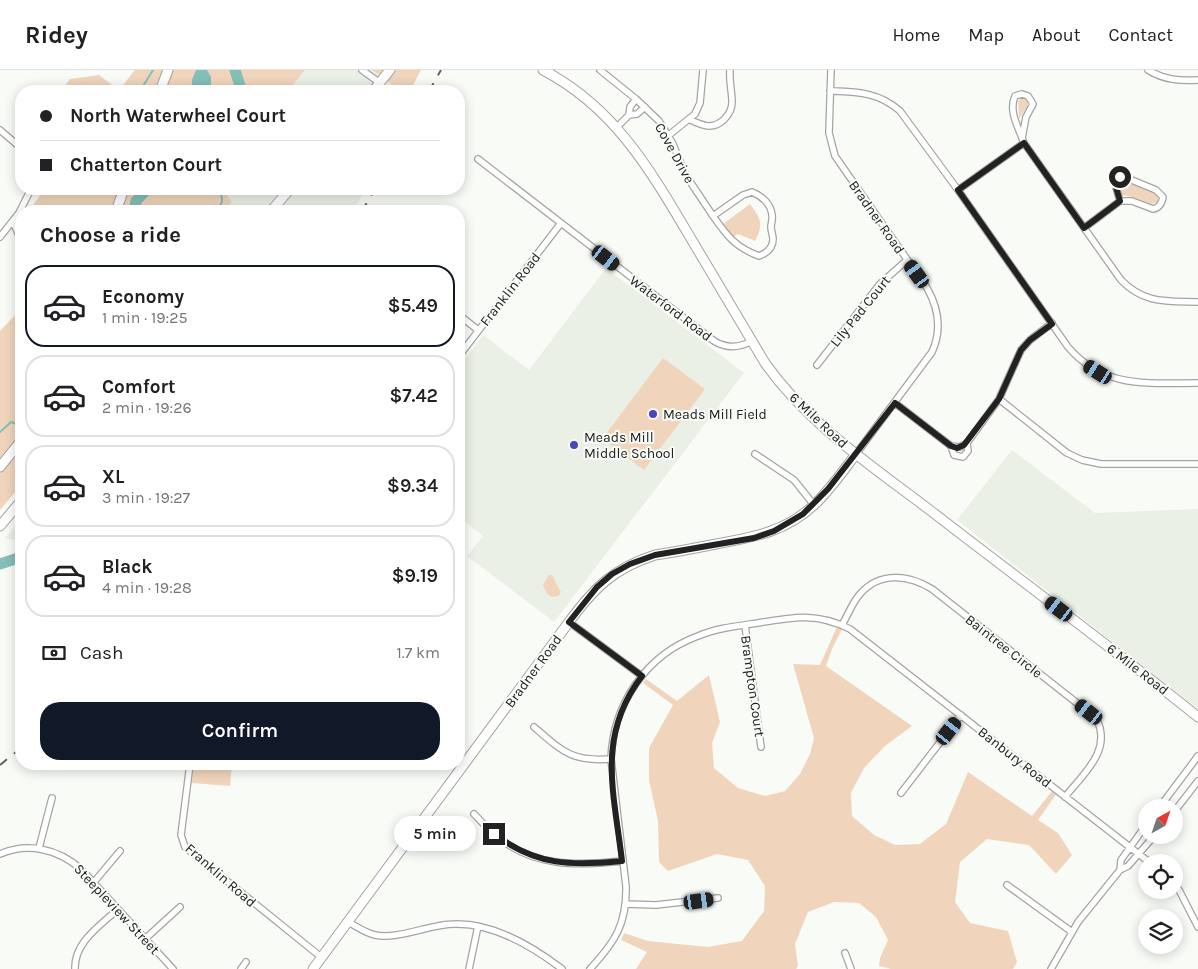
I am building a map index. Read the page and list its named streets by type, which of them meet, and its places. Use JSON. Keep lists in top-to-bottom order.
{
  "streets": {
    "street": [
      "Cove Drive",
      "Bradner Road",
      "Franklin Road",
      "Waterford Road",
      "Lily Pad Court",
      "6 Mile Road",
      "Baintree Circle",
      "Brampton Court",
      "Banbury Road",
      "Steepleview Street"
    ]
  },
  "crossings": [
    ["Bradner Road", "Franklin Road"],
    ["Bradner Road", "Lily Pad Court"],
    ["Bradner Road", "6 Mile Road"],
    ["Franklin Road", "Waterford Road"],
    ["Waterford Road", "6 Mile Road"],
    ["Baintree Circle", "Banbury Road"],
    ["Brampton Court", "Banbury Road"]
  ],
  "places": ["Meads Mill Field", "Meads Mill Middle School"],
  "north": "top right",
  "page": {
    "header": "Ridey",
    "nav": [
      "Home",
      "Map",
      "About",
      "Contact"
    ],
    "banner": ["North Waterwheel Court", "Chatterton Court"],
    "heading": "Choose a ride",
    "list": [
      {
        "name": "Economy",
        "note": "1 min · 19:25",
        "value": "$5.49"
      },
      {
        "name": "Comfort",
        "note": "2 min · 19:26",
        "value": "$7.42"
      },
      {
        "name": "XL",
        "note": "3 min · 19:27",
        "value": "$9.34"
      },
      {
        "name": "Black",
        "note": "4 min · 19:28",
        "value": "$9.19"
      }
    ],
    "pay": ["Cash", "1.7 km"],
    "buttons": "Confirm",
    "bubble": "5 min"
  }
}
